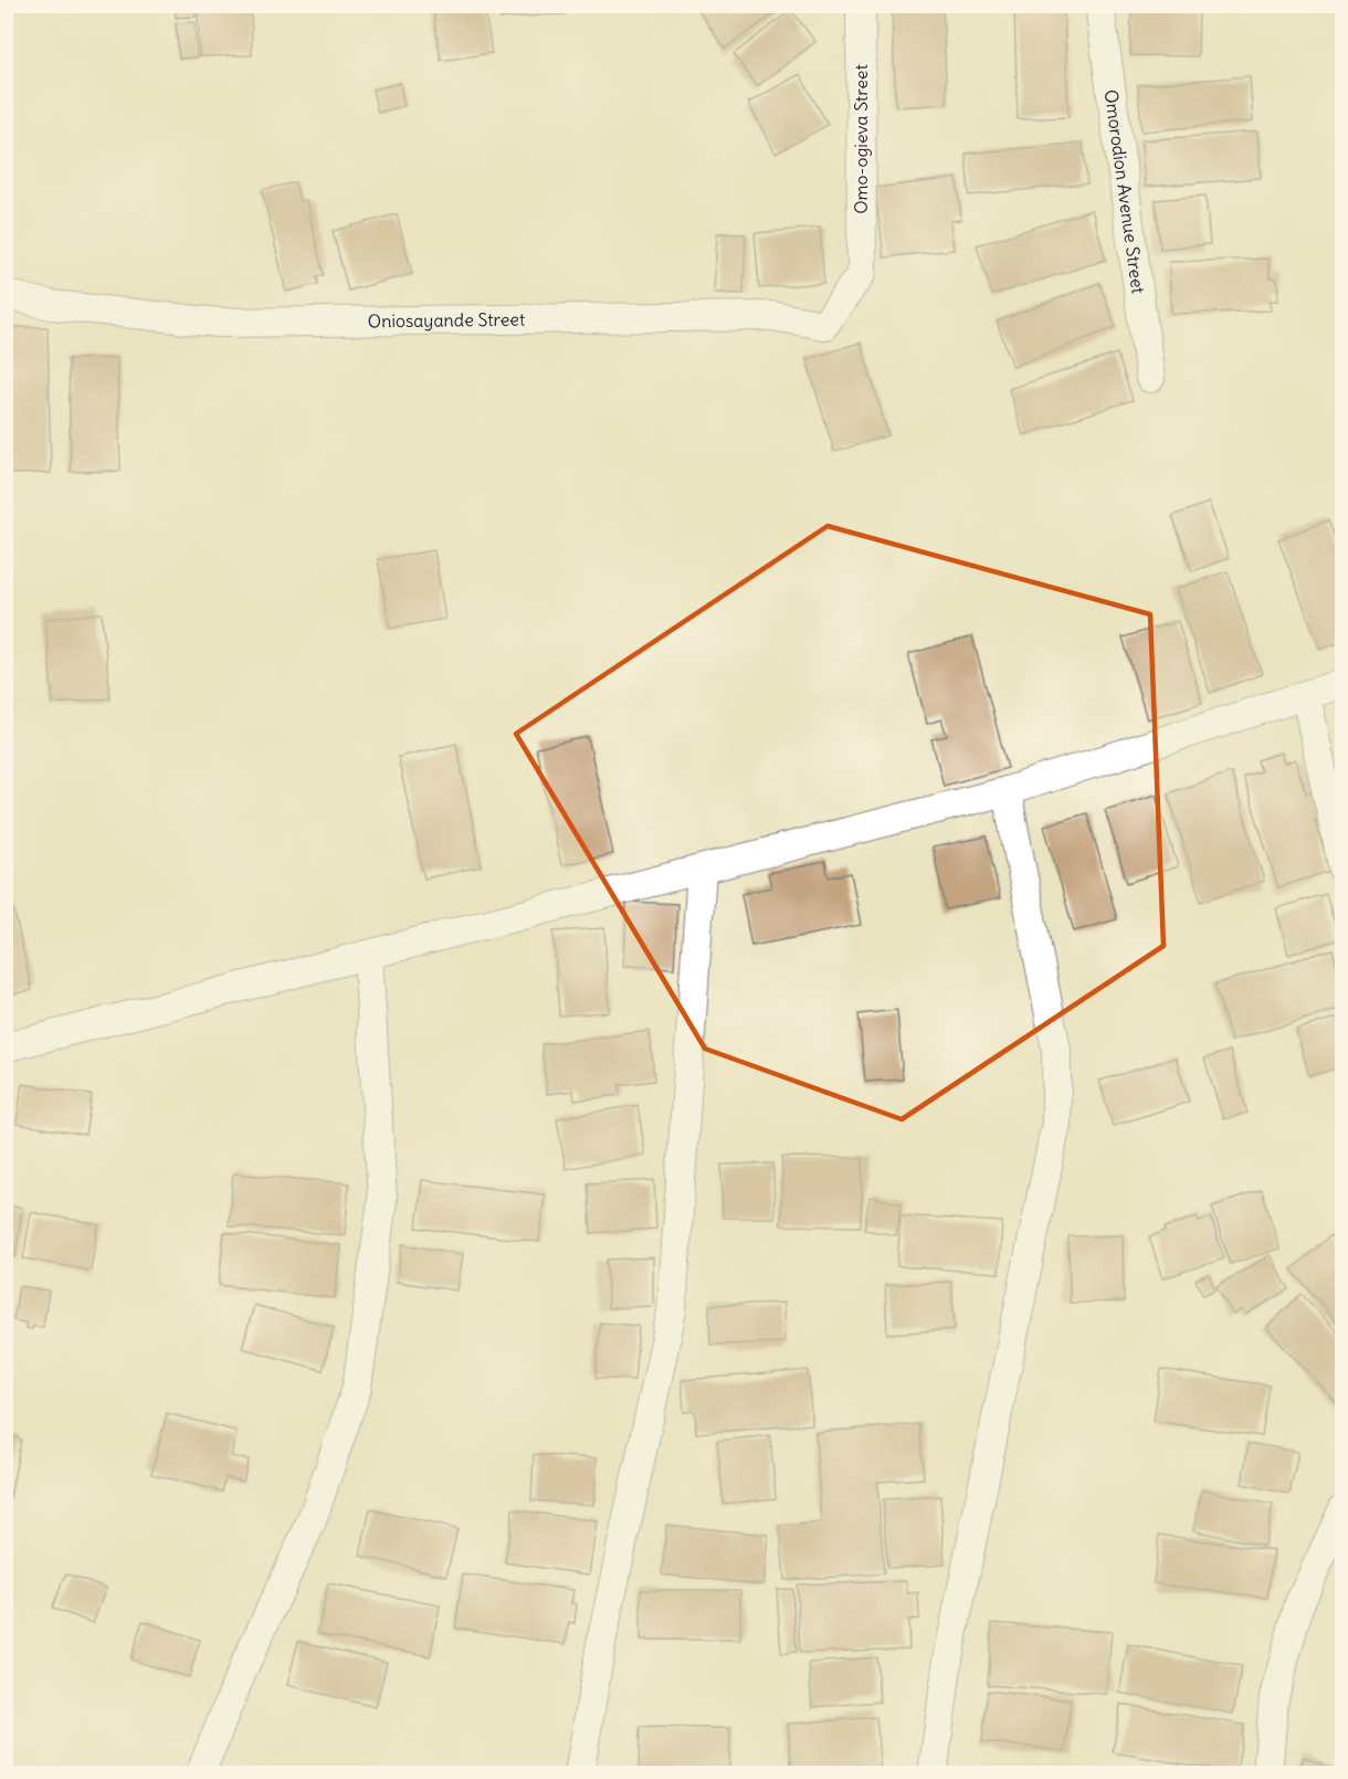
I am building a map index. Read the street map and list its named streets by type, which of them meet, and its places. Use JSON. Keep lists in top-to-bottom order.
{
  "streets": {
    "street": ["Omo-ogieva Street", "Omorodion Avenue Street", "Oniosayande Street"]
  },
  "crossings": [
    ["Omo-ogieva Street", "Oniosayande Street"]
  ]
}
